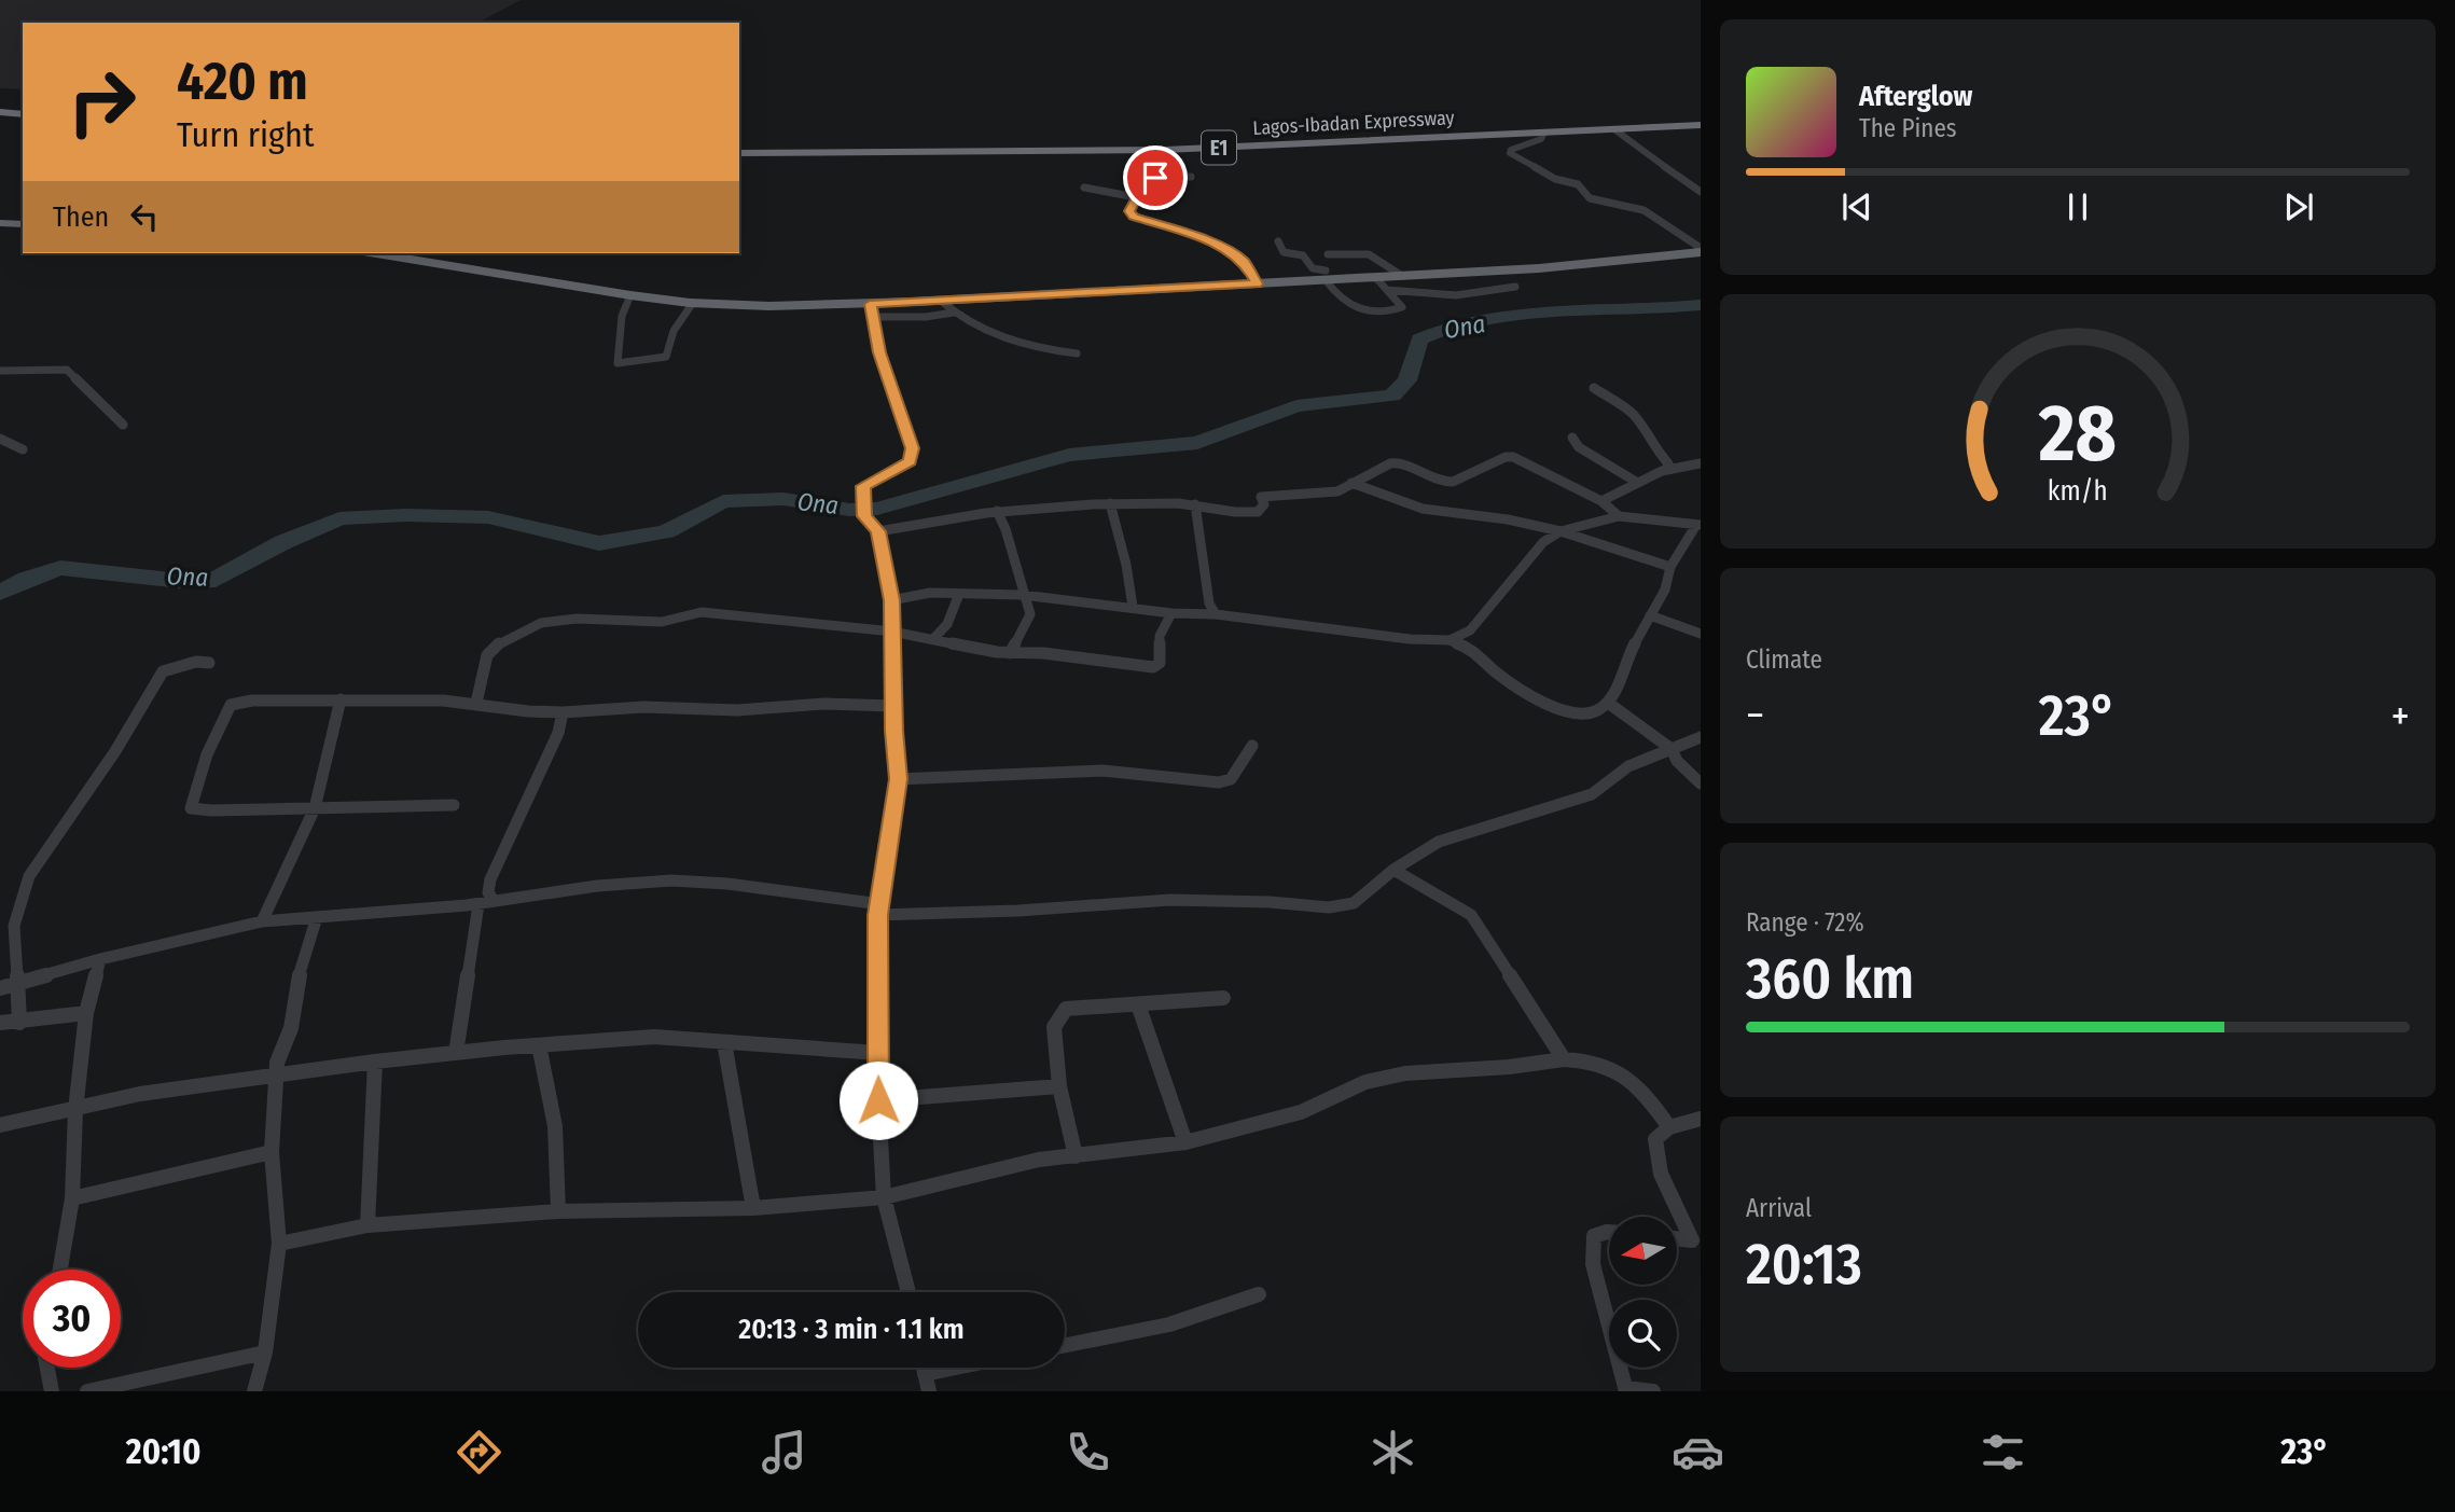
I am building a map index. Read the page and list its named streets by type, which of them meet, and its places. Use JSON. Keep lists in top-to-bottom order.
{
  "streets": {
    "highway": ["Lagos-Ibadan Expressway", "E1"]
  },
  "water": ["Ona"],
  "north": "left",
  "page": {
    "turn": ["420 m", "Turn right"],
    "song": ["Afterglow", "The Pines"],
    "then": "Then",
    "tile": [
      "Climate",
      ["Range · 72%", "360 km"],
      ["Arrival", "20:13"]
    ],
    "heat": ["−", "23°", "+"],
    "limit": "30",
    "trip": "20:13 · 3 min · 1.1 km",
    "tabs": ["20:10", "23°"],
    "gauge": ["28", "km/h"]
  }
}
